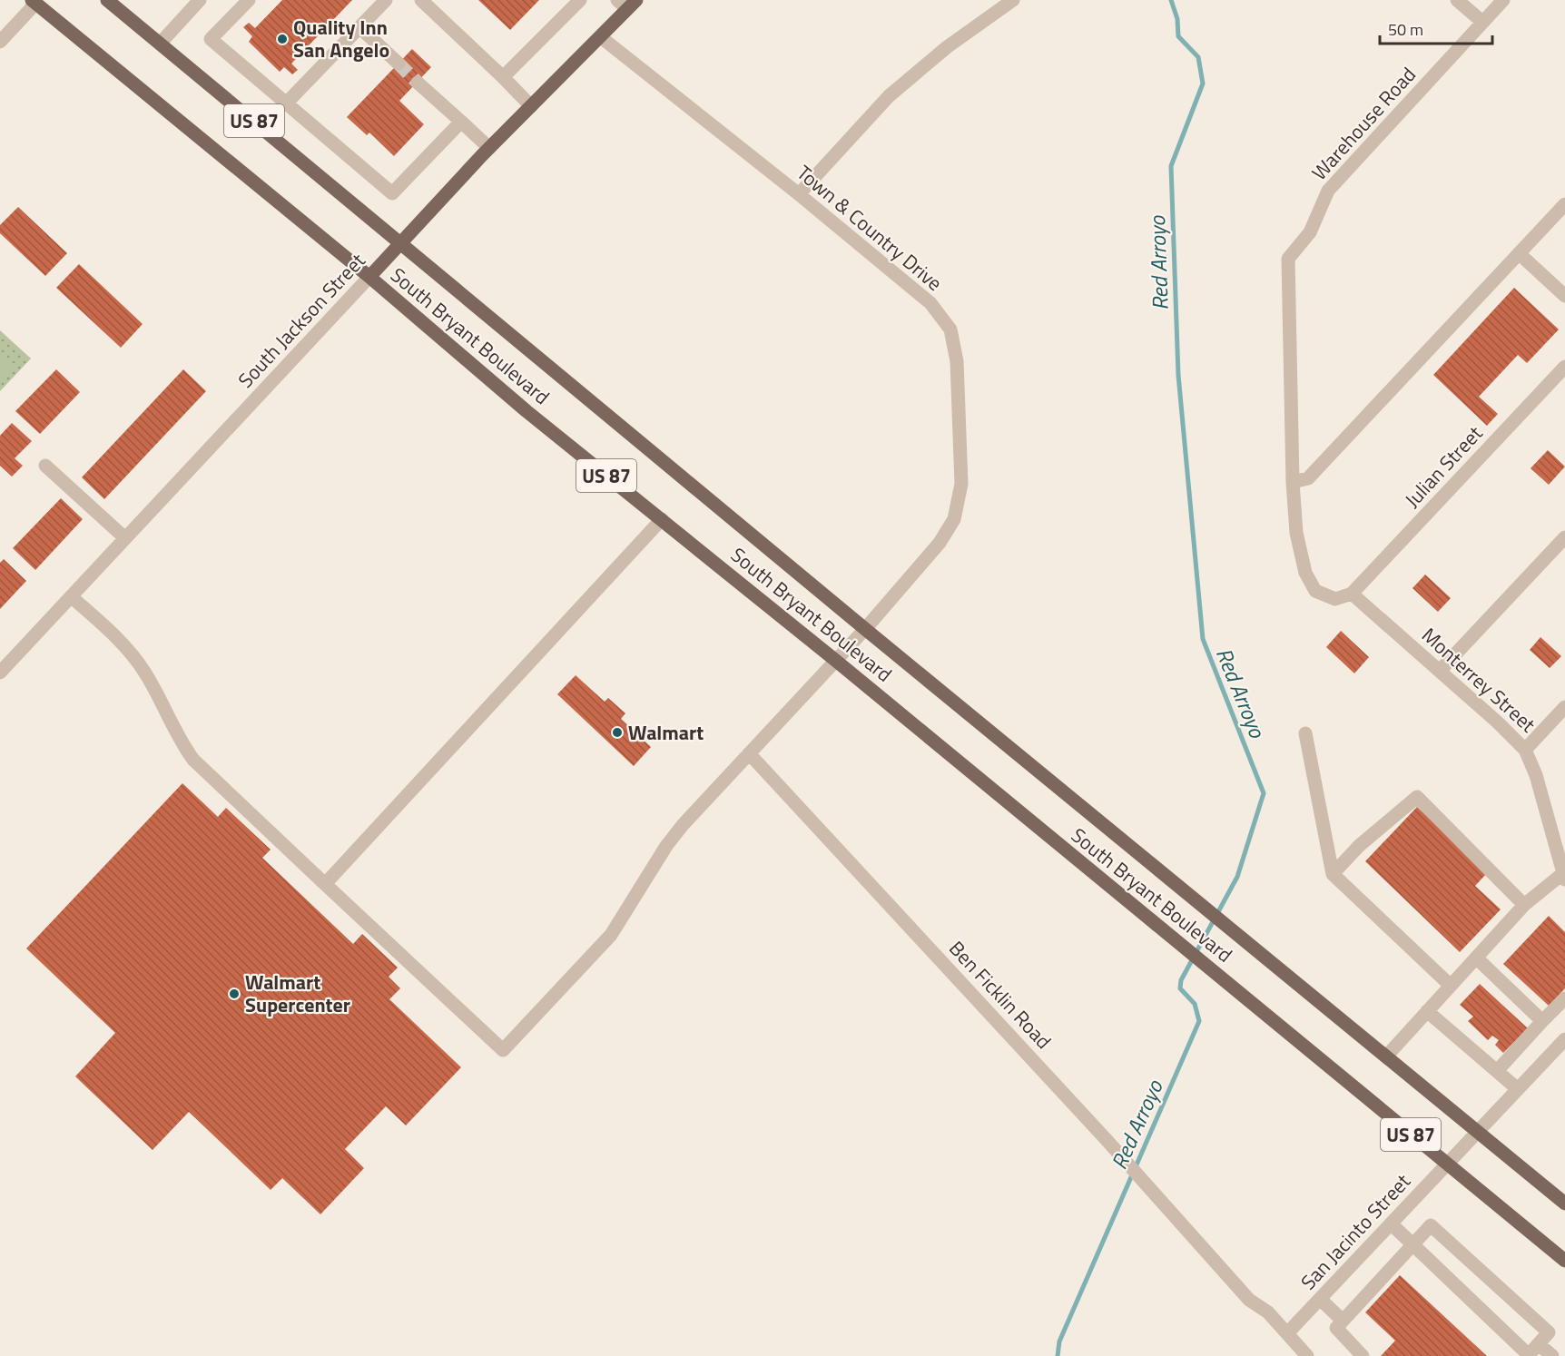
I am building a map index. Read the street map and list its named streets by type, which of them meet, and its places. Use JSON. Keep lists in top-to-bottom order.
{
  "streets": {
    "main road": ["US 87", "South Jackson Street", "South Bryant Boulevard"],
    "street": [
      "Warehouse Road",
      "Town & Country Drive",
      "Julian Street",
      "Monterrey Street",
      "Ben Ficklin Road",
      "San Jacinto Street"
    ]
  },
  "crossings": [
    ["Warehouse Road", "Julian Street"],
    ["Warehouse Road", "Monterrey Street"],
    ["Town & Country Drive", "South Jackson Street"],
    ["Town & Country Drive", "South Bryant Boulevard"],
    ["South Jackson Street", "South Bryant Boulevard"],
    ["South Bryant Boulevard", "San Jacinto Street"],
    ["Julian Street", "Monterrey Street"],
    ["Ben Ficklin Road", "San Jacinto Street"]
  ],
  "water": ["Red Arroyo"],
  "places": ["Quality Inn San Angelo", "Walmart", "Walmart Supercenter"],
  "scale_bar": "50 m"
}
